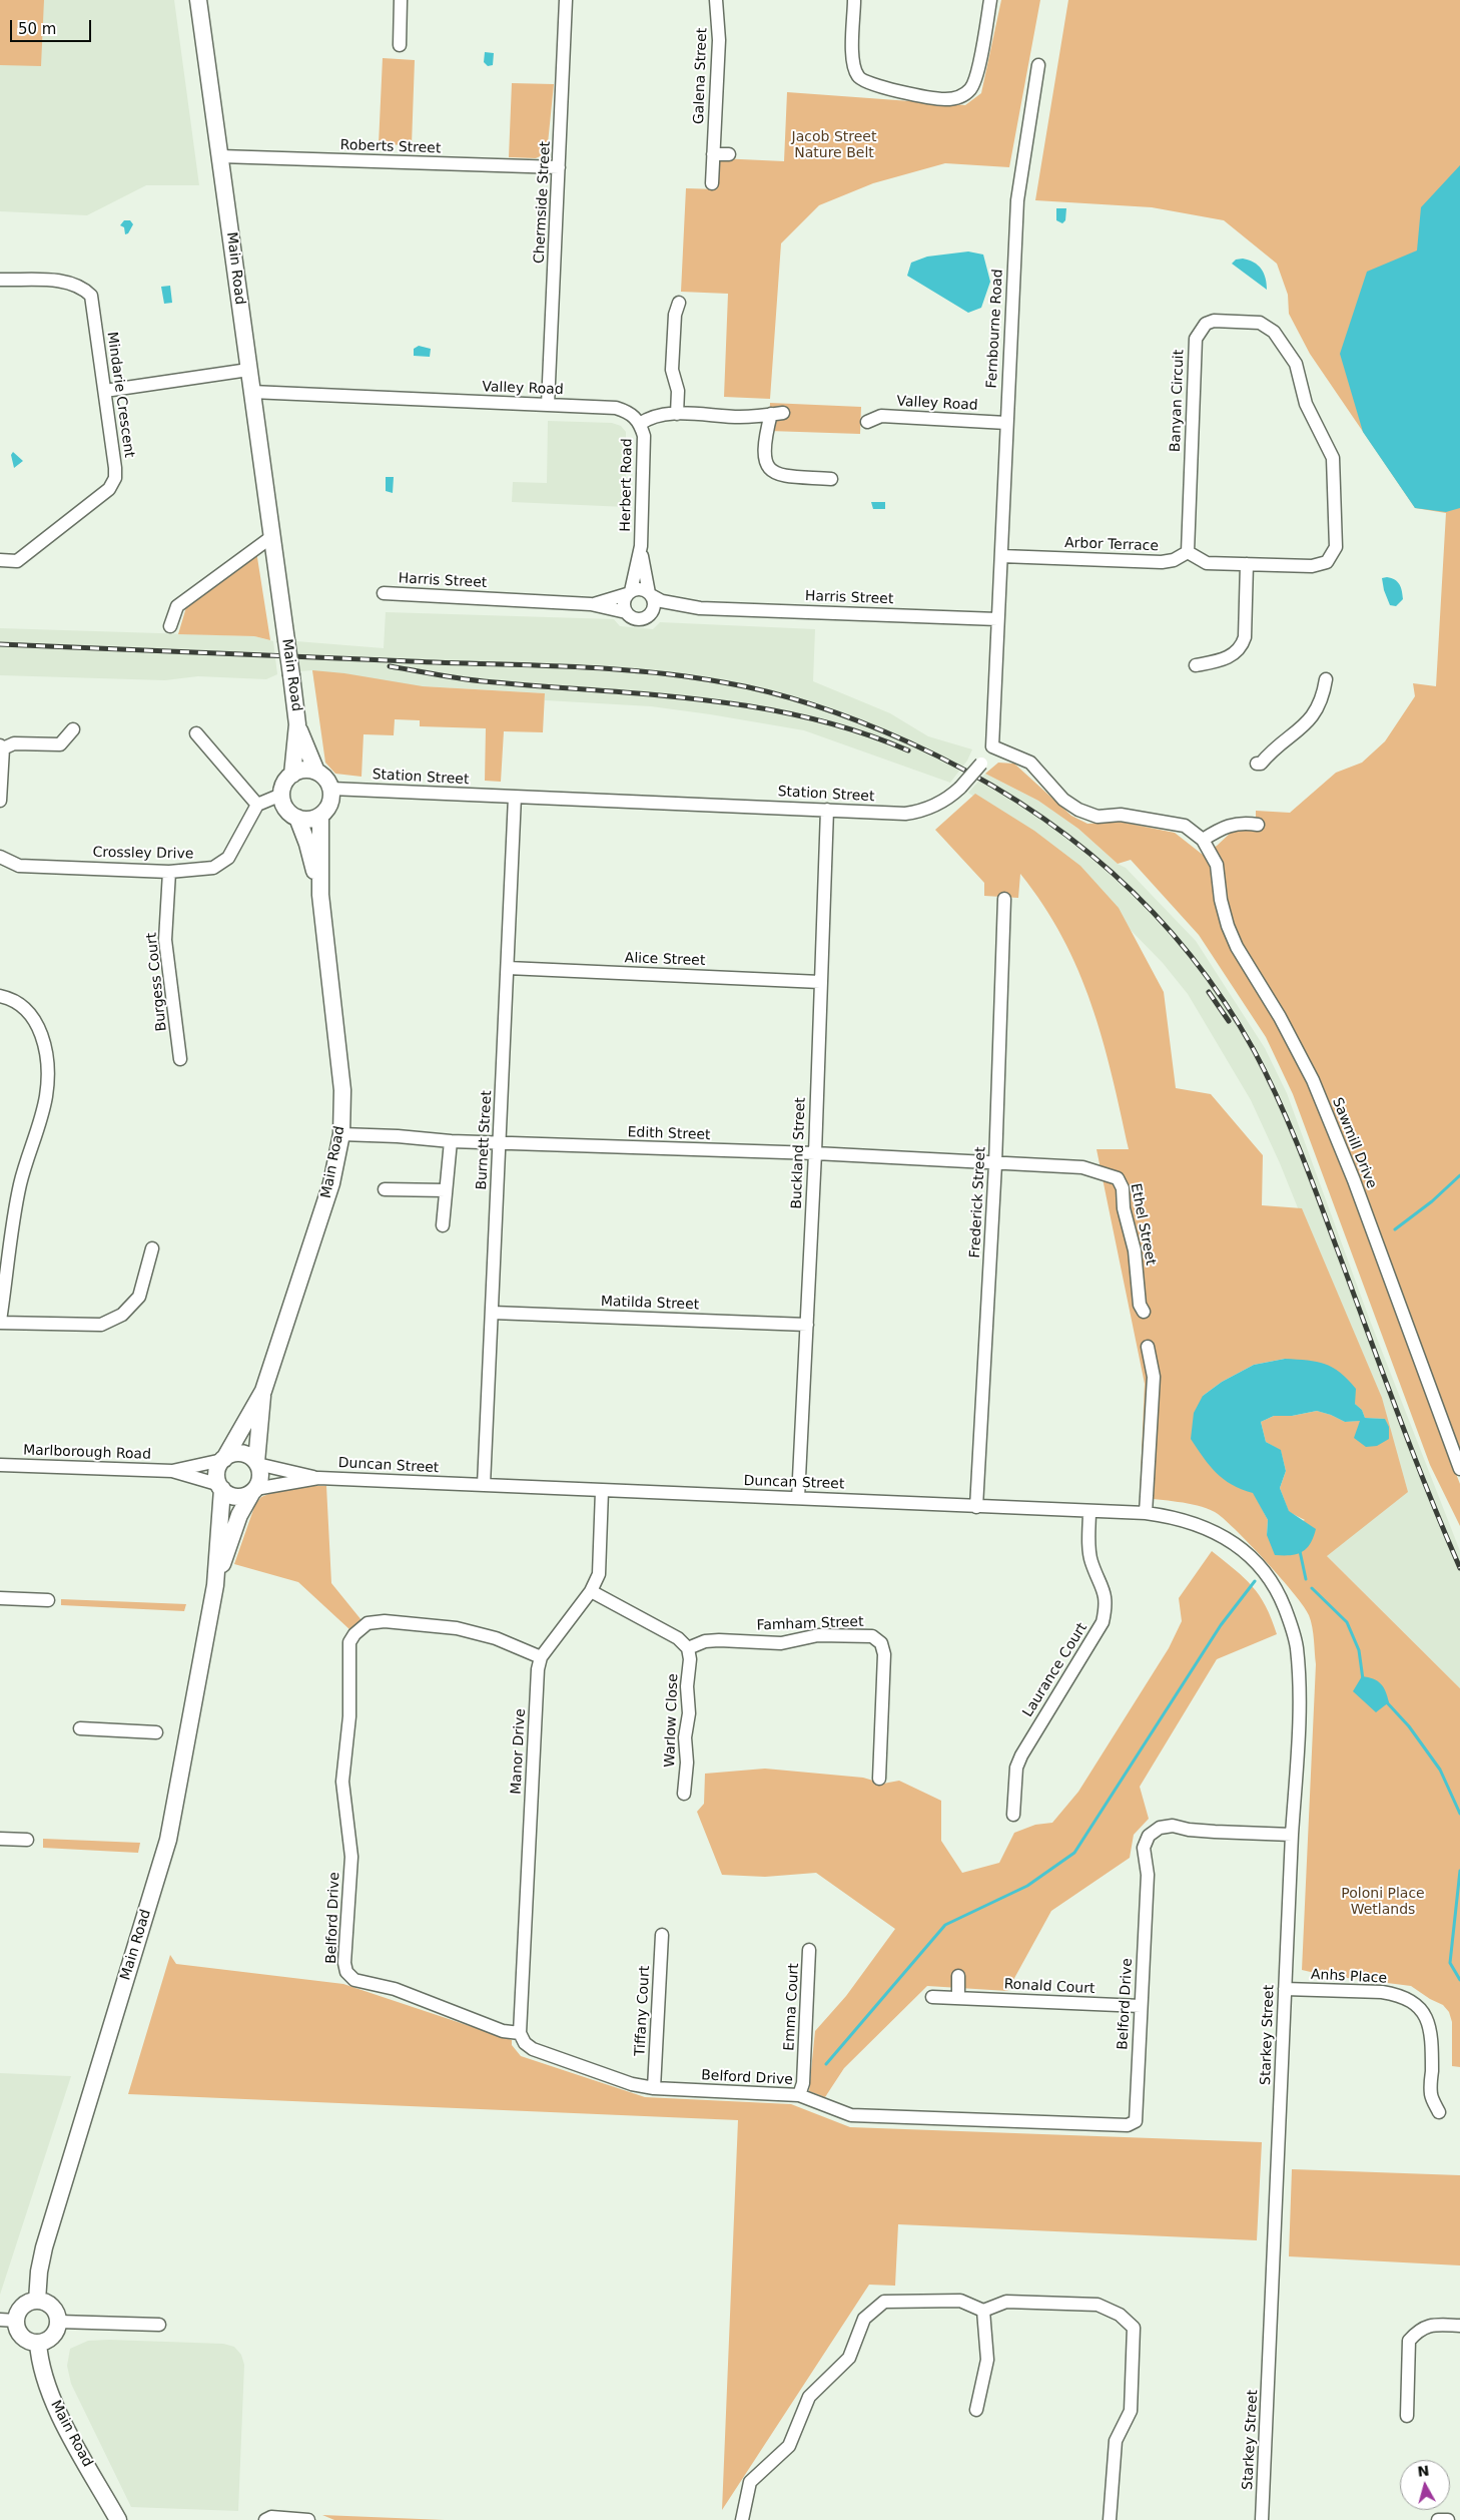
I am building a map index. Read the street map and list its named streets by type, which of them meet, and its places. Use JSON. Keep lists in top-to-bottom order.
{
  "streets": {
    "main road": ["Main Road"],
    "street": [
      "Galena Street",
      "Roberts Street",
      "Chermside Street",
      "Fernbourne Road",
      "Valley Road",
      "Mindarie Crescent",
      "Banyan Circuit",
      "Herbert Road",
      "Arbor Terrace",
      "Harris Street",
      "Station Street",
      "Crossley Drive",
      "Alice Street",
      "Burgess Court",
      "Edith Street",
      "Burnett Street",
      "Sawmill Drive",
      "Buckland Street",
      "Frederick Street",
      "Ethel Street",
      "Matilda Street",
      "Marlborough Road",
      "Duncan Street",
      "Famham Street",
      "Laurance Court",
      "Warlow Close",
      "Manor Drive",
      "Belford Drive",
      "Anhs Place",
      "Ronald Court",
      "Emma Court",
      "Tiffany Court",
      "Starkey Street"
    ]
  },
  "crossings": [
    ["Roberts Street", "Chermside Street"],
    ["Roberts Street", "Main Road"],
    ["Chermside Street", "Valley Road"],
    ["Main Road", "Valley Road"],
    ["Main Road", "Station Street"],
    ["Main Road", "Edith Street"],
    ["Main Road", "Marlborough Road"],
    ["Main Road", "Duncan Street"],
    ["Fernbourne Road", "Valley Road"],
    ["Fernbourne Road", "Arbor Terrace"],
    ["Fernbourne Road", "Harris Street"],
    ["Fernbourne Road", "Station Street"],
    ["Valley Road", "Herbert Road"],
    ["Banyan Circuit", "Arbor Terrace"],
    ["Herbert Road", "Harris Street"],
    ["Station Street", "Burnett Street"],
    ["Station Street", "Buckland Street"],
    ["Crossley Drive", "Burgess Court"],
    ["Alice Street", "Burnett Street"],
    ["Alice Street", "Buckland Street"],
    ["Edith Street", "Burnett Street"],
    ["Edith Street", "Buckland Street"],
    ["Edith Street", "Frederick Street"],
    ["Edith Street", "Ethel Street"],
    ["Burnett Street", "Matilda Street"],
    ["Burnett Street", "Duncan Street"],
    ["Buckland Street", "Matilda Street"],
    ["Buckland Street", "Duncan Street"],
    ["Frederick Street", "Ethel Street"],
    ["Frederick Street", "Duncan Street"],
    ["Marlborough Road", "Duncan Street"],
    ["Duncan Street", "Laurance Court"],
    ["Duncan Street", "Manor Drive"],
    ["Duncan Street", "Starkey Street"],
    ["Famham Street", "Warlow Close"],
    ["Manor Drive", "Belford Drive"],
    ["Belford Drive", "Ronald Court"],
    ["Belford Drive", "Emma Court"],
    ["Belford Drive", "Tiffany Court"],
    ["Belford Drive", "Starkey Street"],
    ["Anhs Place", "Starkey Street"]
  ],
  "parks": ["Jacob Street Nature Belt", "Poloni Place Wetlands"],
  "scale_bar": "50 m",
  "north": "top"
}
